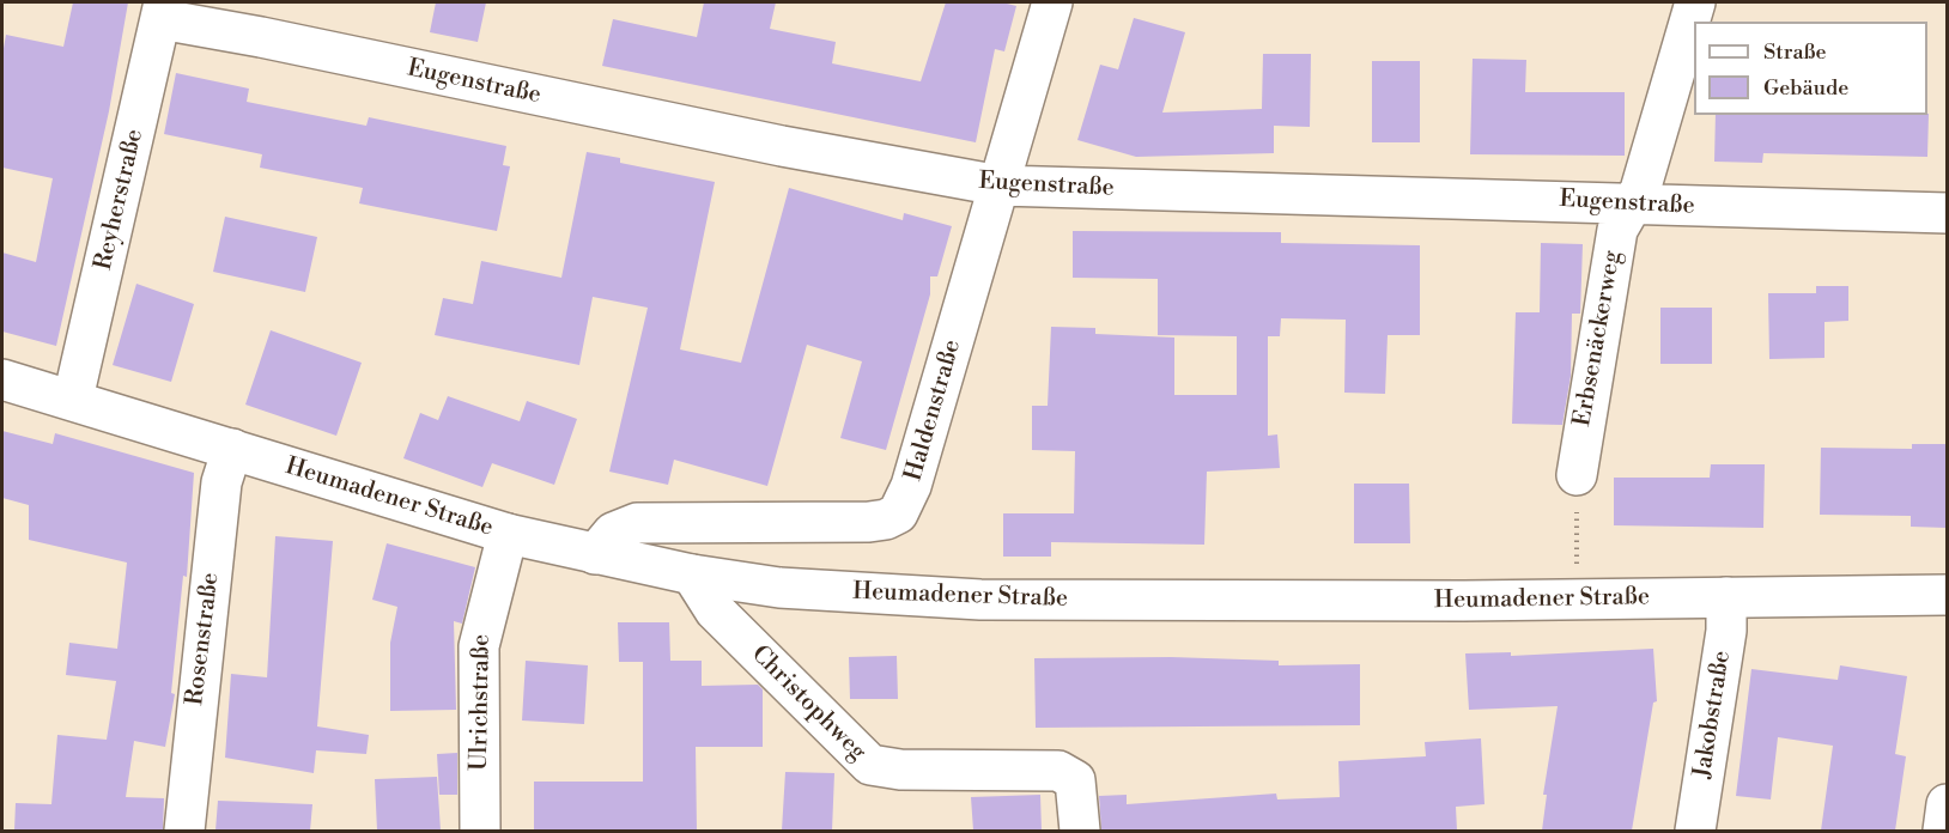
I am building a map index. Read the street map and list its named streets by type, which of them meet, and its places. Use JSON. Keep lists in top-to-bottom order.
{
  "streets": {
    "street": [
      "Eugenstraße",
      "Reyherstraße",
      "Erbsenäckerweg",
      "Haldenstraße",
      "Heumadener Straße",
      "Rosenstraße",
      "Ulrichstraße",
      "Christophweg",
      "Jakobstraße"
    ]
  },
  "crossings": [
    ["Eugenstraße", "Reyherstraße"],
    ["Eugenstraße", "Erbsenäckerweg"],
    ["Eugenstraße", "Haldenstraße"],
    ["Reyherstraße", "Heumadener Straße"],
    ["Haldenstraße", "Heumadener Straße"],
    ["Heumadener Straße", "Rosenstraße"],
    ["Heumadener Straße", "Ulrichstraße"],
    ["Heumadener Straße", "Christophweg"],
    ["Heumadener Straße", "Jakobstraße"]
  ],
  "legend": ["Straße", "Gebäude"]
}
